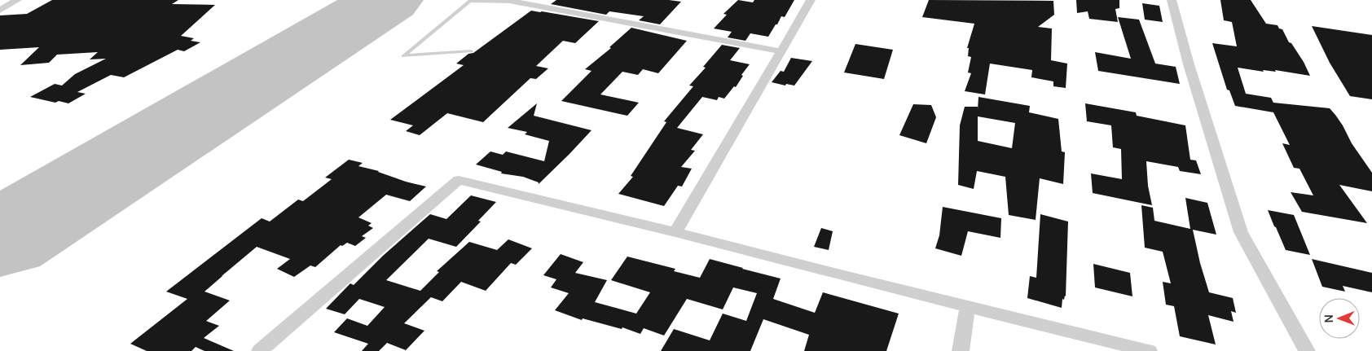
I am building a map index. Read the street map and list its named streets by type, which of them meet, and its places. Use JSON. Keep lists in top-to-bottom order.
{
  "north": "left"
}
